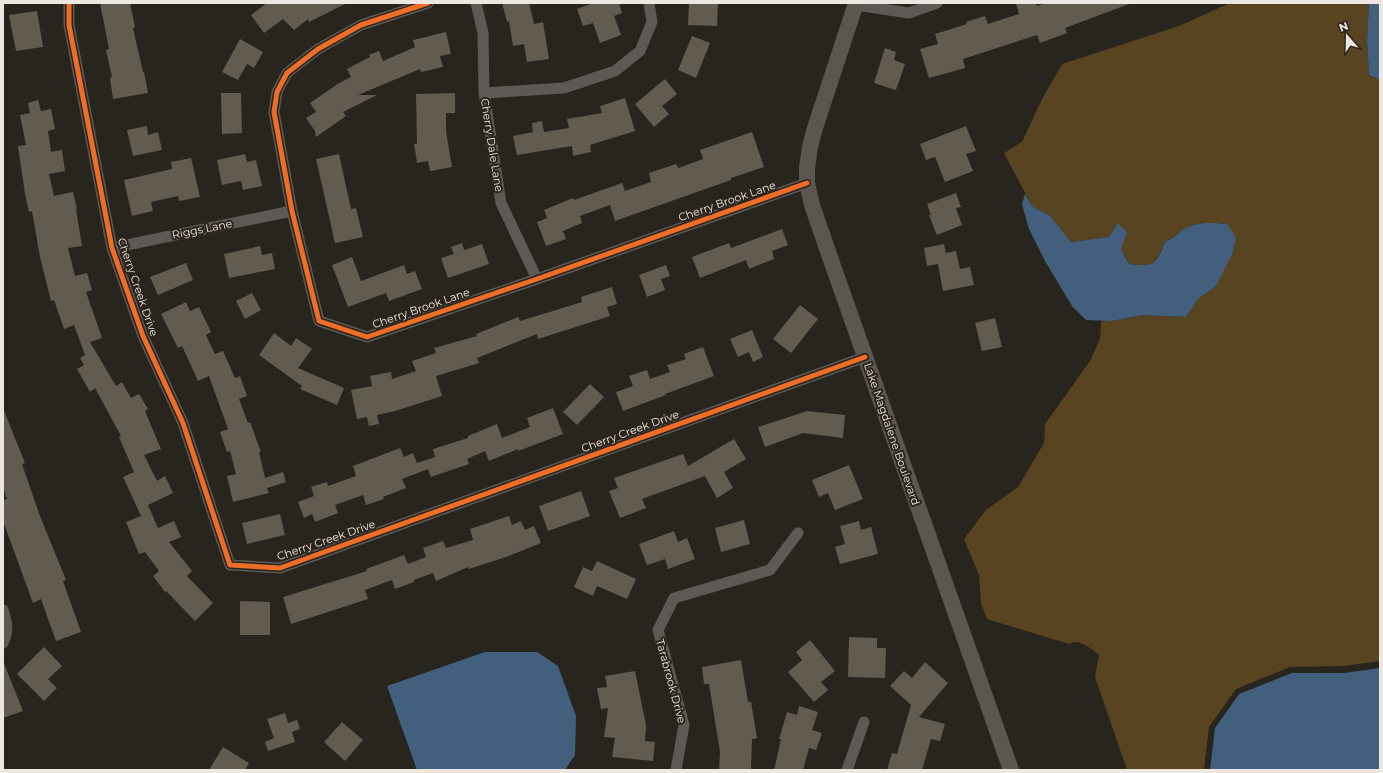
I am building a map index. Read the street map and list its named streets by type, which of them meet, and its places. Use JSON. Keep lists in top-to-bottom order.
{
  "streets": {
    "street": [
      "Cherry Dale Lane",
      "Cherry Brook Lane",
      "Riggs Lane",
      "Cherry Creek Drive",
      "Lake Magdalene Boulevard",
      "Tarabrook Drive"
    ]
  },
  "crossings": [
    ["Cherry Dale Lane", "Cherry Brook Lane"],
    ["Cherry Brook Lane", "Riggs Lane"],
    ["Cherry Brook Lane", "Lake Magdalene Boulevard"],
    ["Riggs Lane", "Cherry Creek Drive"],
    ["Cherry Creek Drive", "Lake Magdalene Boulevard"]
  ],
  "north": "top"
}
